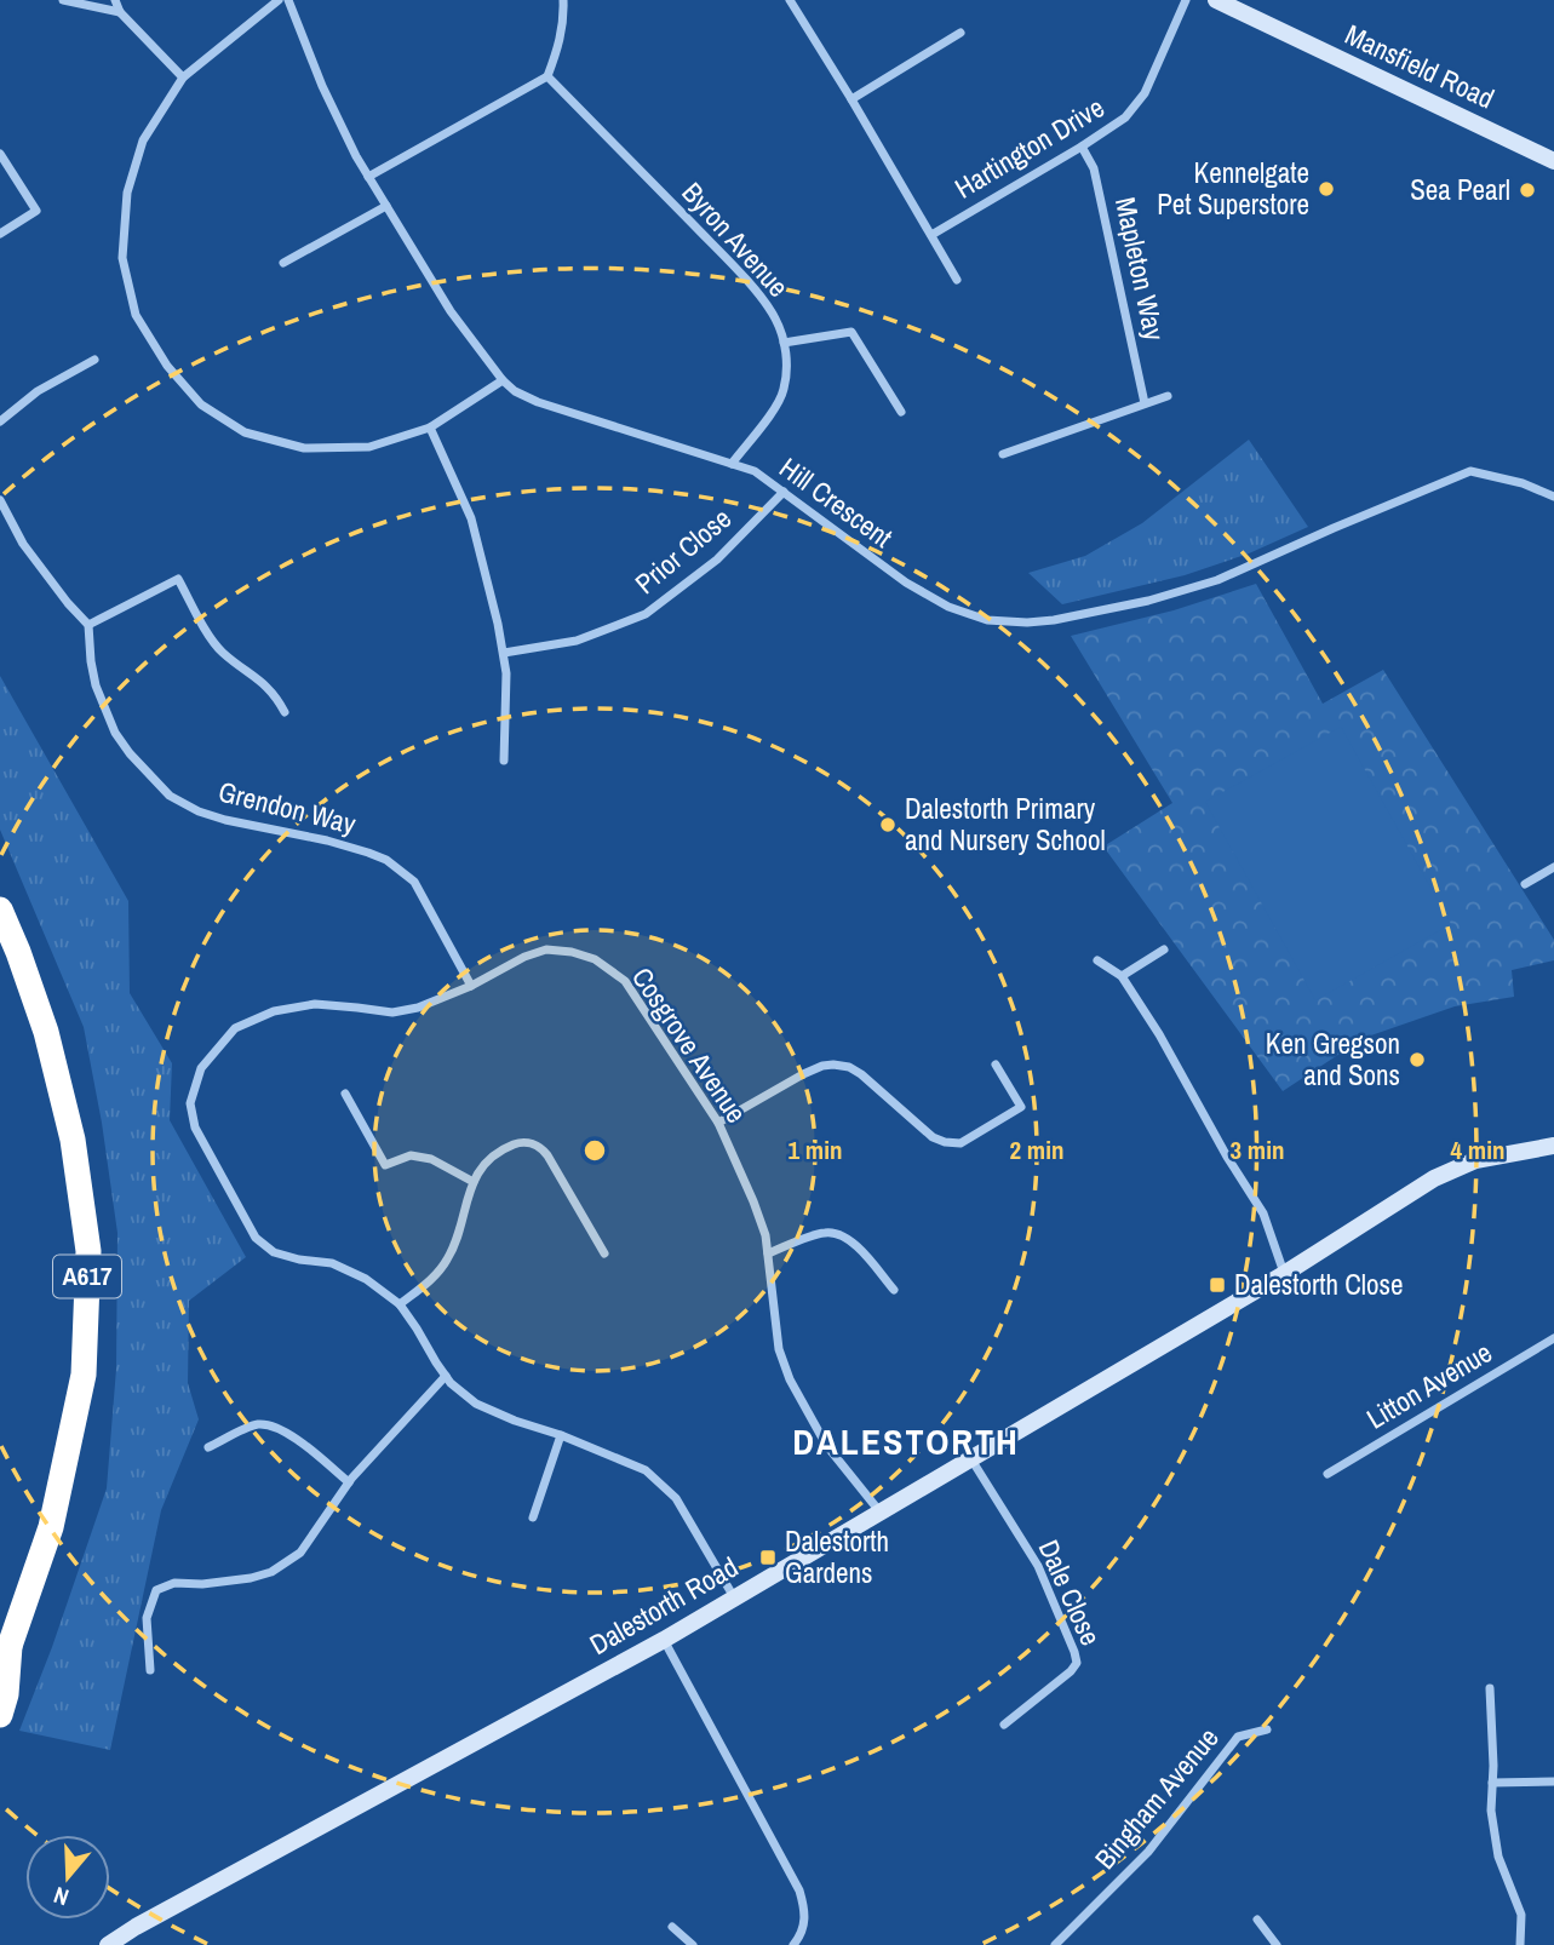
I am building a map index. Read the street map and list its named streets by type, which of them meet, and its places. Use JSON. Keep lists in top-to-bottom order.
{
  "streets": {
    "highway": ["A617"],
    "street": [
      "Mansfield Road",
      "Hartington Drive",
      "Byron Avenue",
      "Mapleton Way",
      "Hill Crescent",
      "Prior Close",
      "Grendon Way",
      "Cosgrove Avenue",
      "Litton Avenue",
      "Dale Close",
      "Dalestorth Road",
      "Bingham Avenue"
    ]
  },
  "crossings": [
    ["Hartington Drive", "Mapleton Way"],
    ["Byron Avenue", "Hill Crescent"],
    ["Hill Crescent", "Prior Close"],
    ["Grendon Way", "Cosgrove Avenue"],
    ["Cosgrove Avenue", "Dalestorth Road"],
    ["Dale Close", "Dalestorth Road"]
  ],
  "districts": ["DALESTORTH"],
  "places": {
    "other": [
      "Kennelgate Pet Superstore",
      "Sea Pearl",
      "Dalestorth Primary and Nursery School",
      "Ken Gregson and Sons"
    ],
    "transit": ["Dalestorth Close", "Dalestorth Gardens"]
  },
  "north": "bottom",
  "rings": [
    "1 min",
    "2 min",
    "3 min",
    "4 min"
  ]
}
